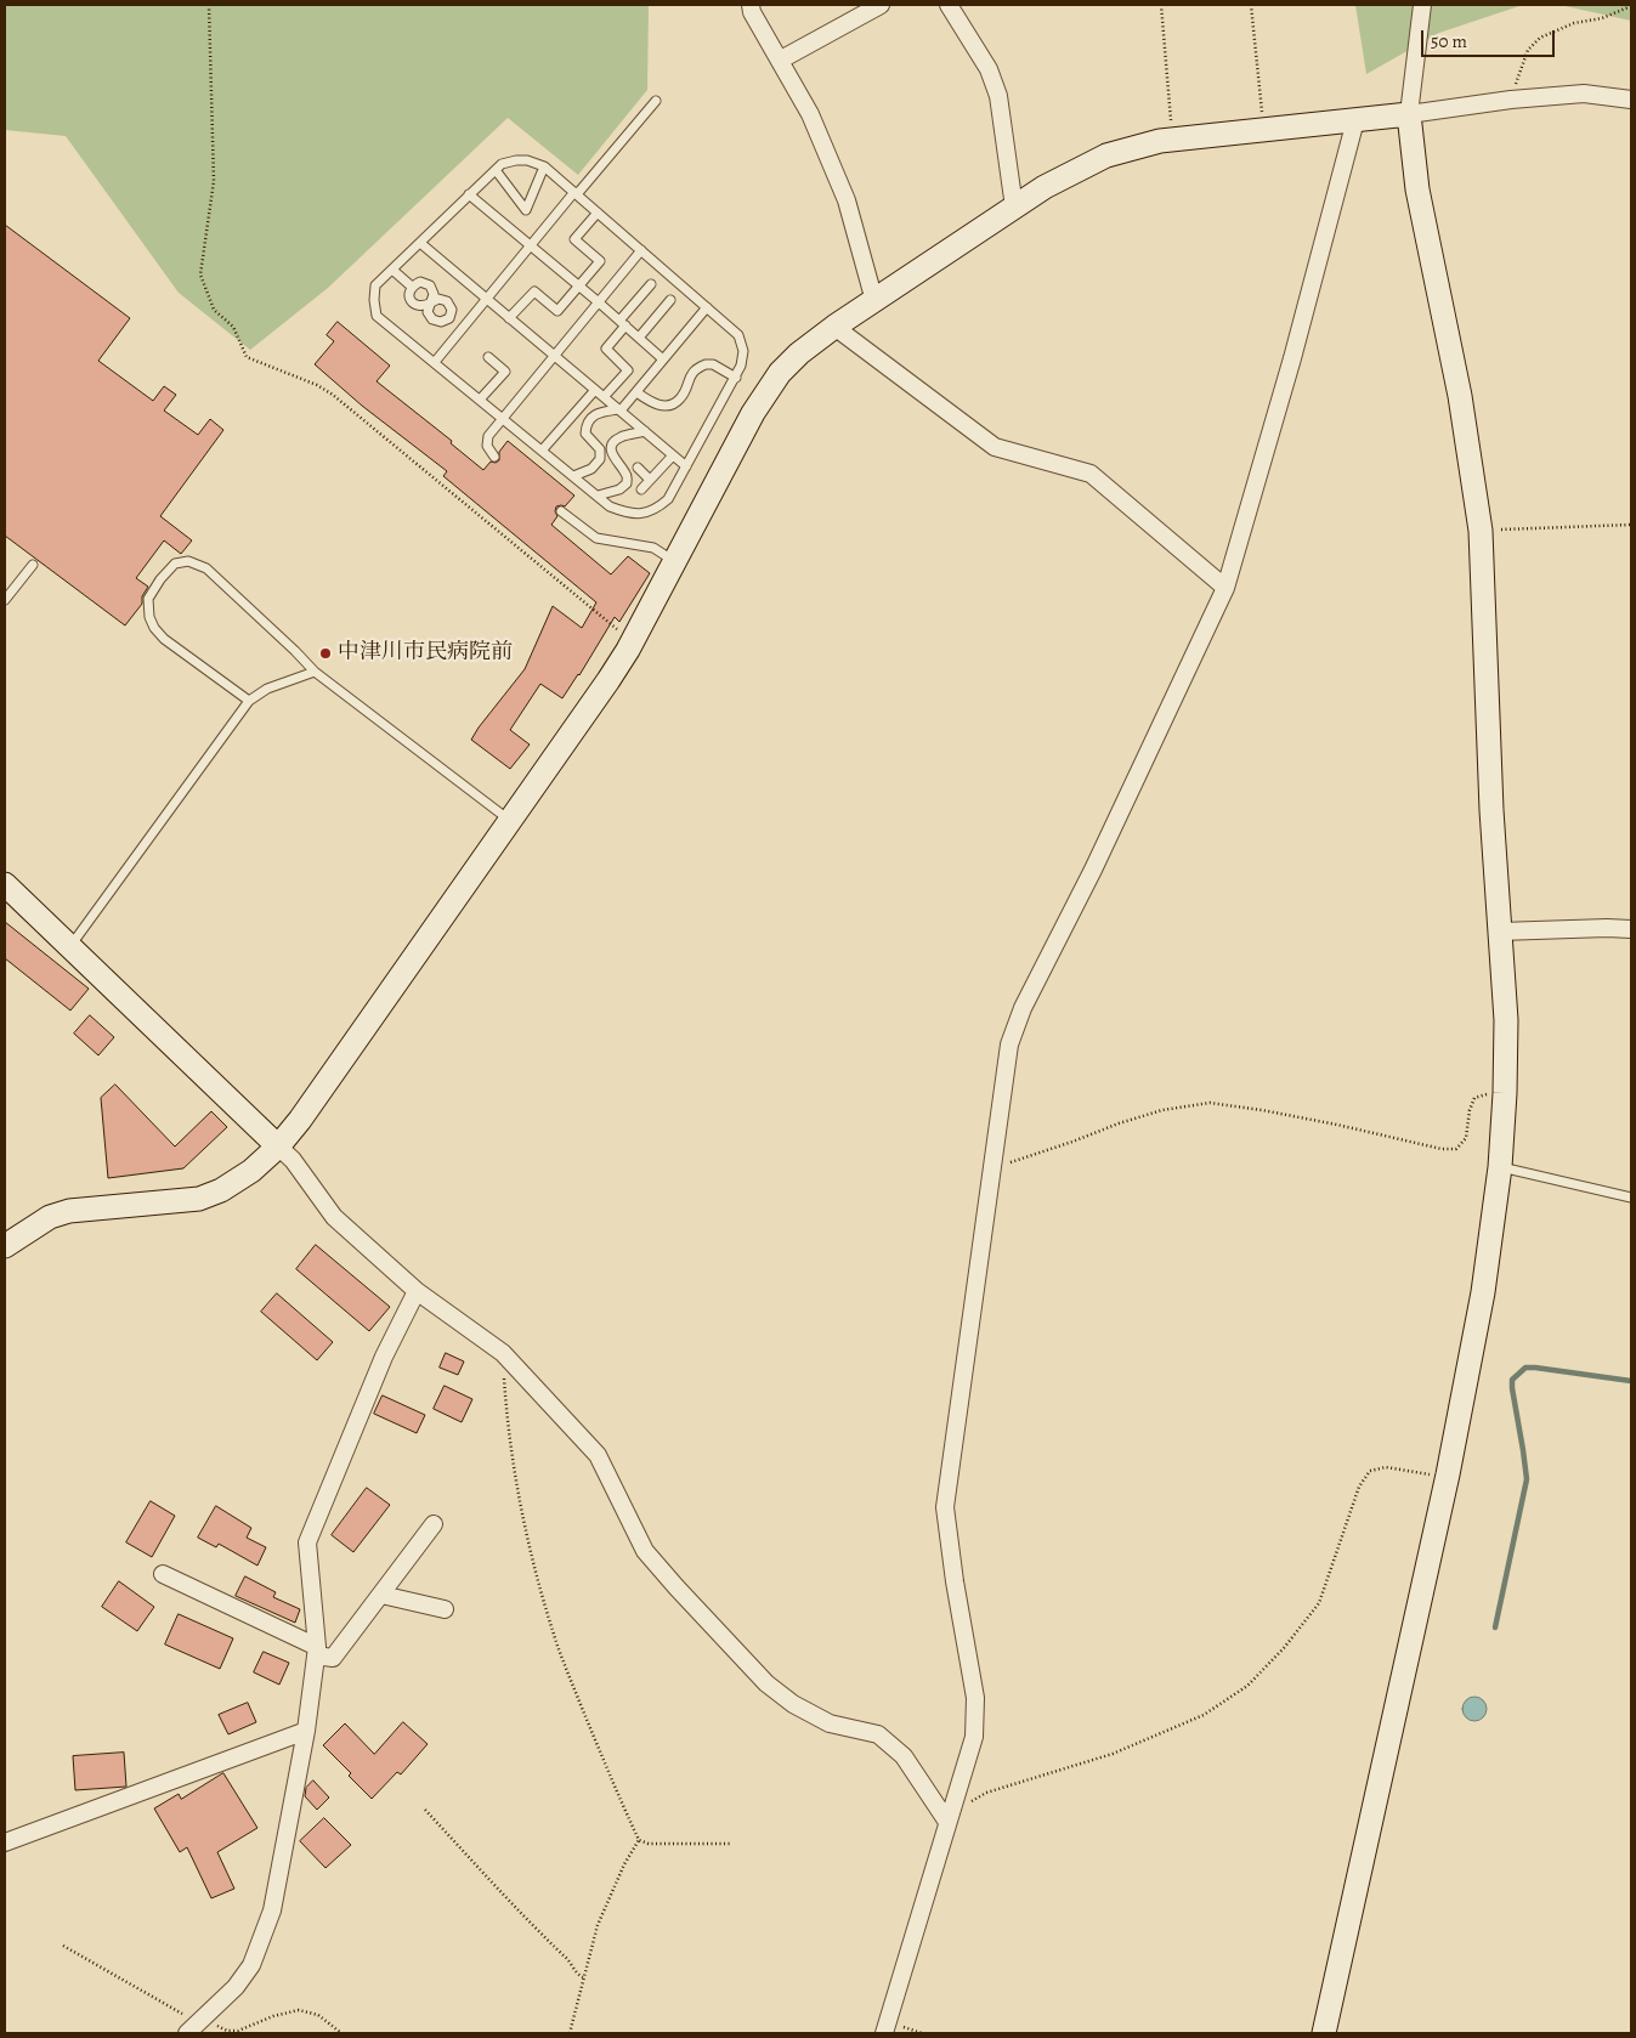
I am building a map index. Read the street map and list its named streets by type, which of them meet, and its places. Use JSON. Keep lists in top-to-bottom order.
{
  "places": ["中津川市民病院前"],
  "scale_bar": "50 m"
}
